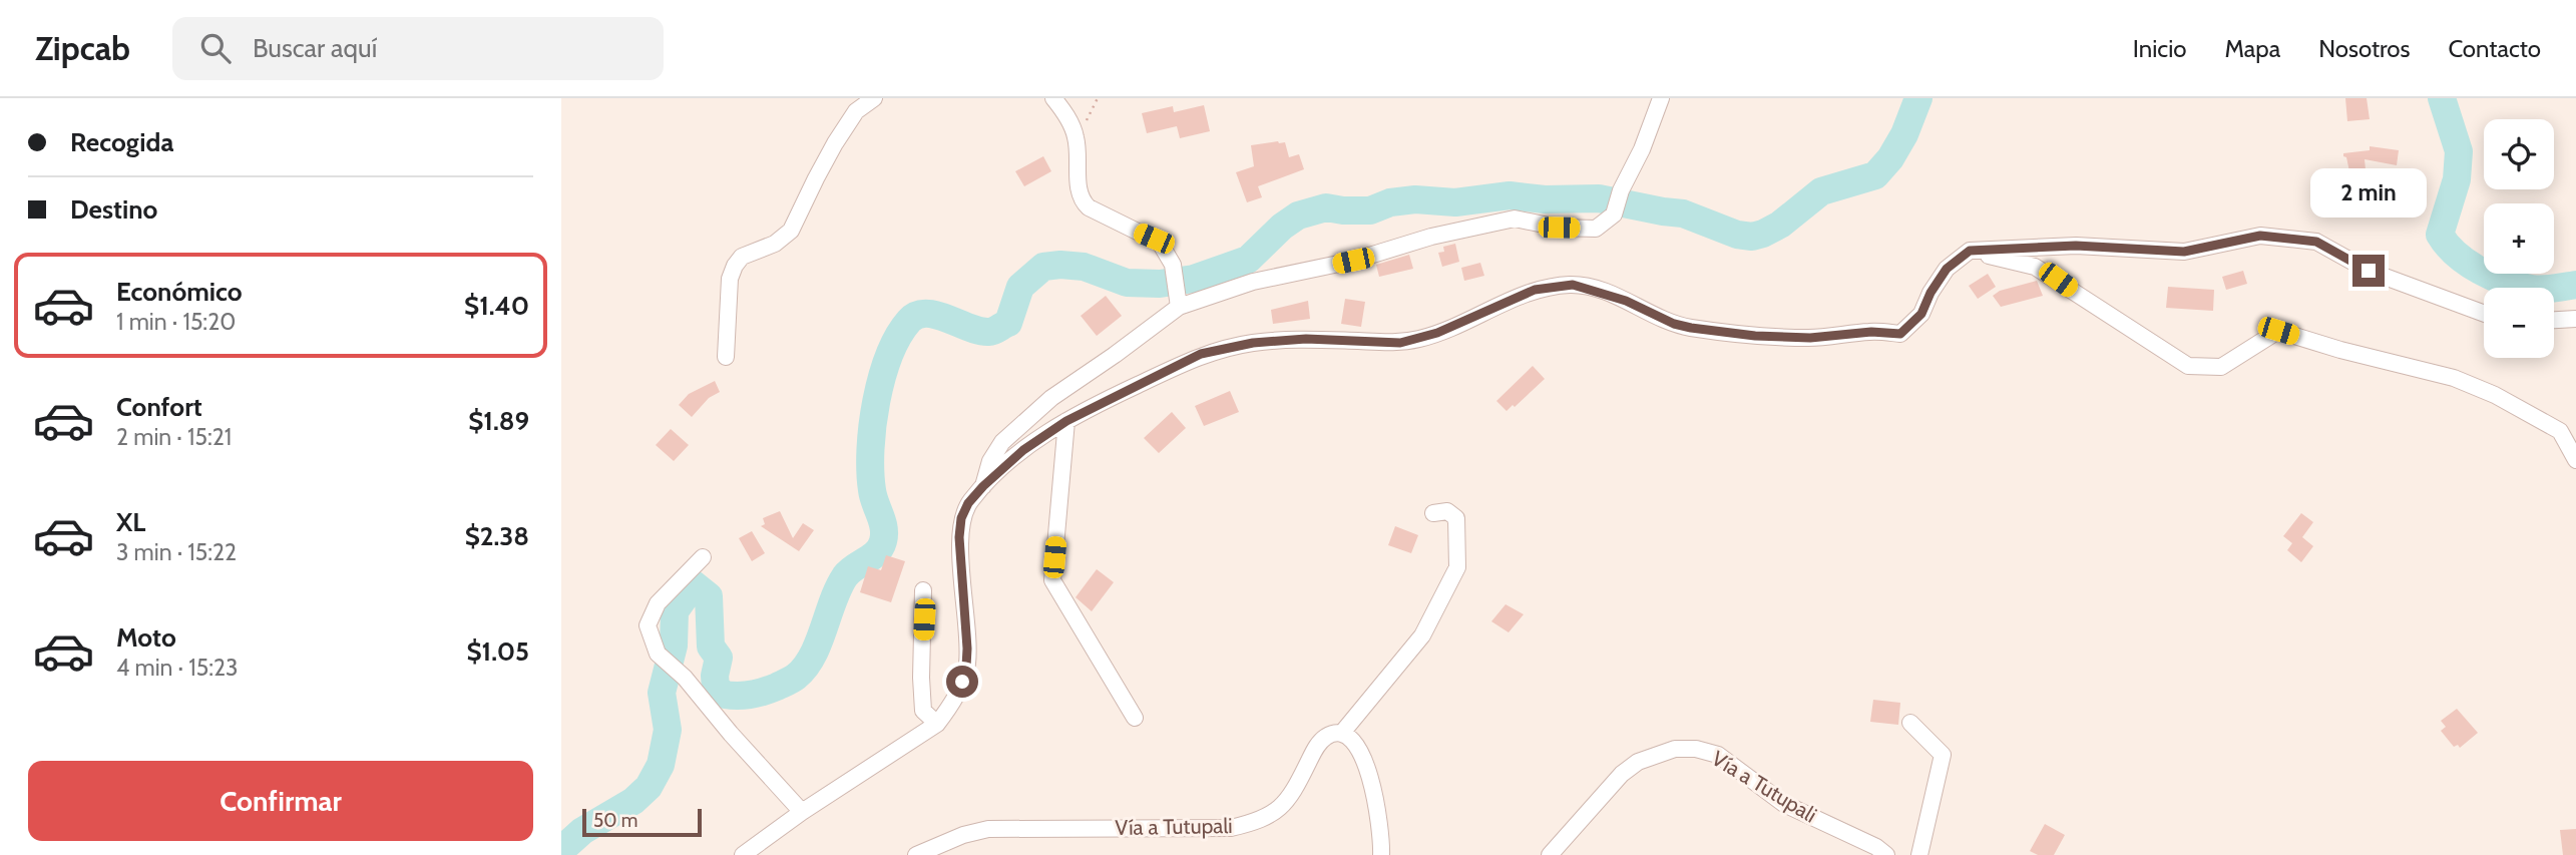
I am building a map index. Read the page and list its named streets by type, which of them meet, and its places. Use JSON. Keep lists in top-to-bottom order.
{
  "streets": {
    "street": ["Vía a Tutupali"]
  },
  "scale_bar": "50 m",
  "page": {
    "header": "Zipcab",
    "search": "Buscar aquí",
    "nav": [
      "Inicio",
      "Mapa",
      "Nosotros",
      "Contacto"
    ],
    "banner": ["Recogida", "Destino"],
    "map_buttons": ["+", "−"],
    "bubble": "2 min",
    "list": [
      {
        "name": "Económico",
        "note": "1 min · 15:20",
        "value": "$1.40"
      },
      {
        "name": "Confort",
        "note": "2 min · 15:21",
        "value": "$1.89"
      },
      {
        "name": "XL",
        "note": "3 min · 15:22",
        "value": "$2.38"
      },
      {
        "name": "Moto",
        "note": "4 min · 15:23",
        "value": "$1.05"
      }
    ],
    "buttons": "Confirmar",
    "scale": "50 m"
  }
}
